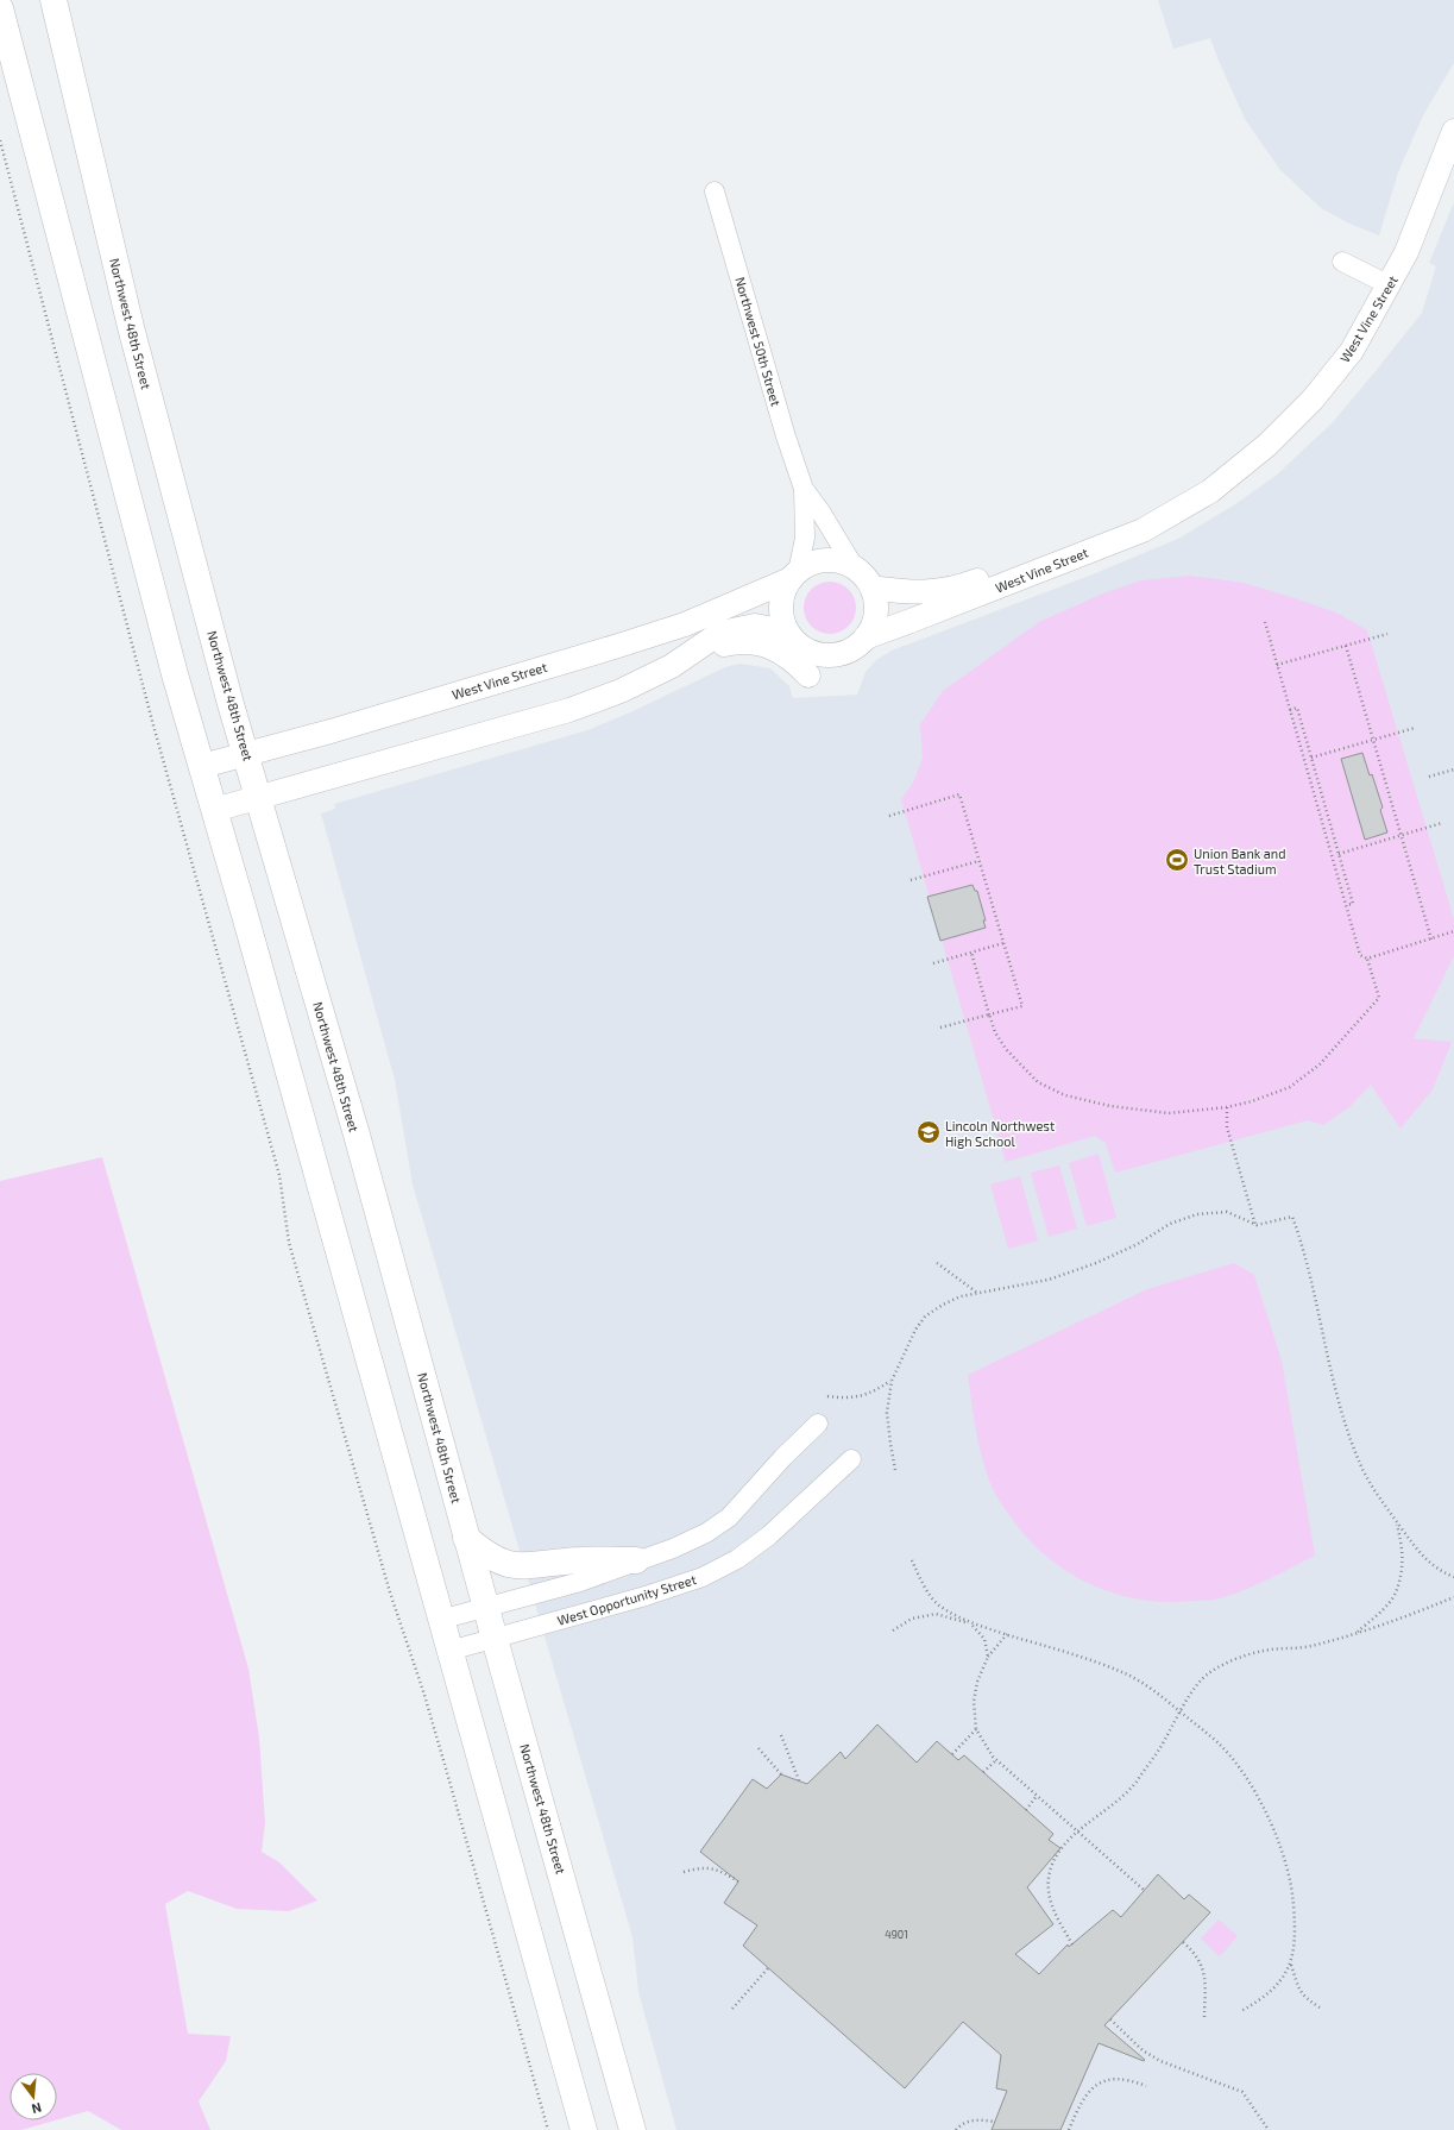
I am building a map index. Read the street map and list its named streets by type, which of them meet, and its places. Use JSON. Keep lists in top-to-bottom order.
{
  "streets": {
    "main road": ["Northwest 48th Street"],
    "street": ["West Vine Street", "Northwest 50th Street", "West Opportunity Street"]
  },
  "crossings": [
    ["West Vine Street", "Northwest 48th Street"],
    ["West Vine Street", "Northwest 50th Street"],
    ["Northwest 48th Street", "West Opportunity Street"]
  ],
  "places": {
    "sports": ["Union Bank and Trust Stadium"],
    "school or university": ["Lincoln Northwest High School"]
  },
  "house_numbers": ["4901"],
  "north": "bottom"
}
